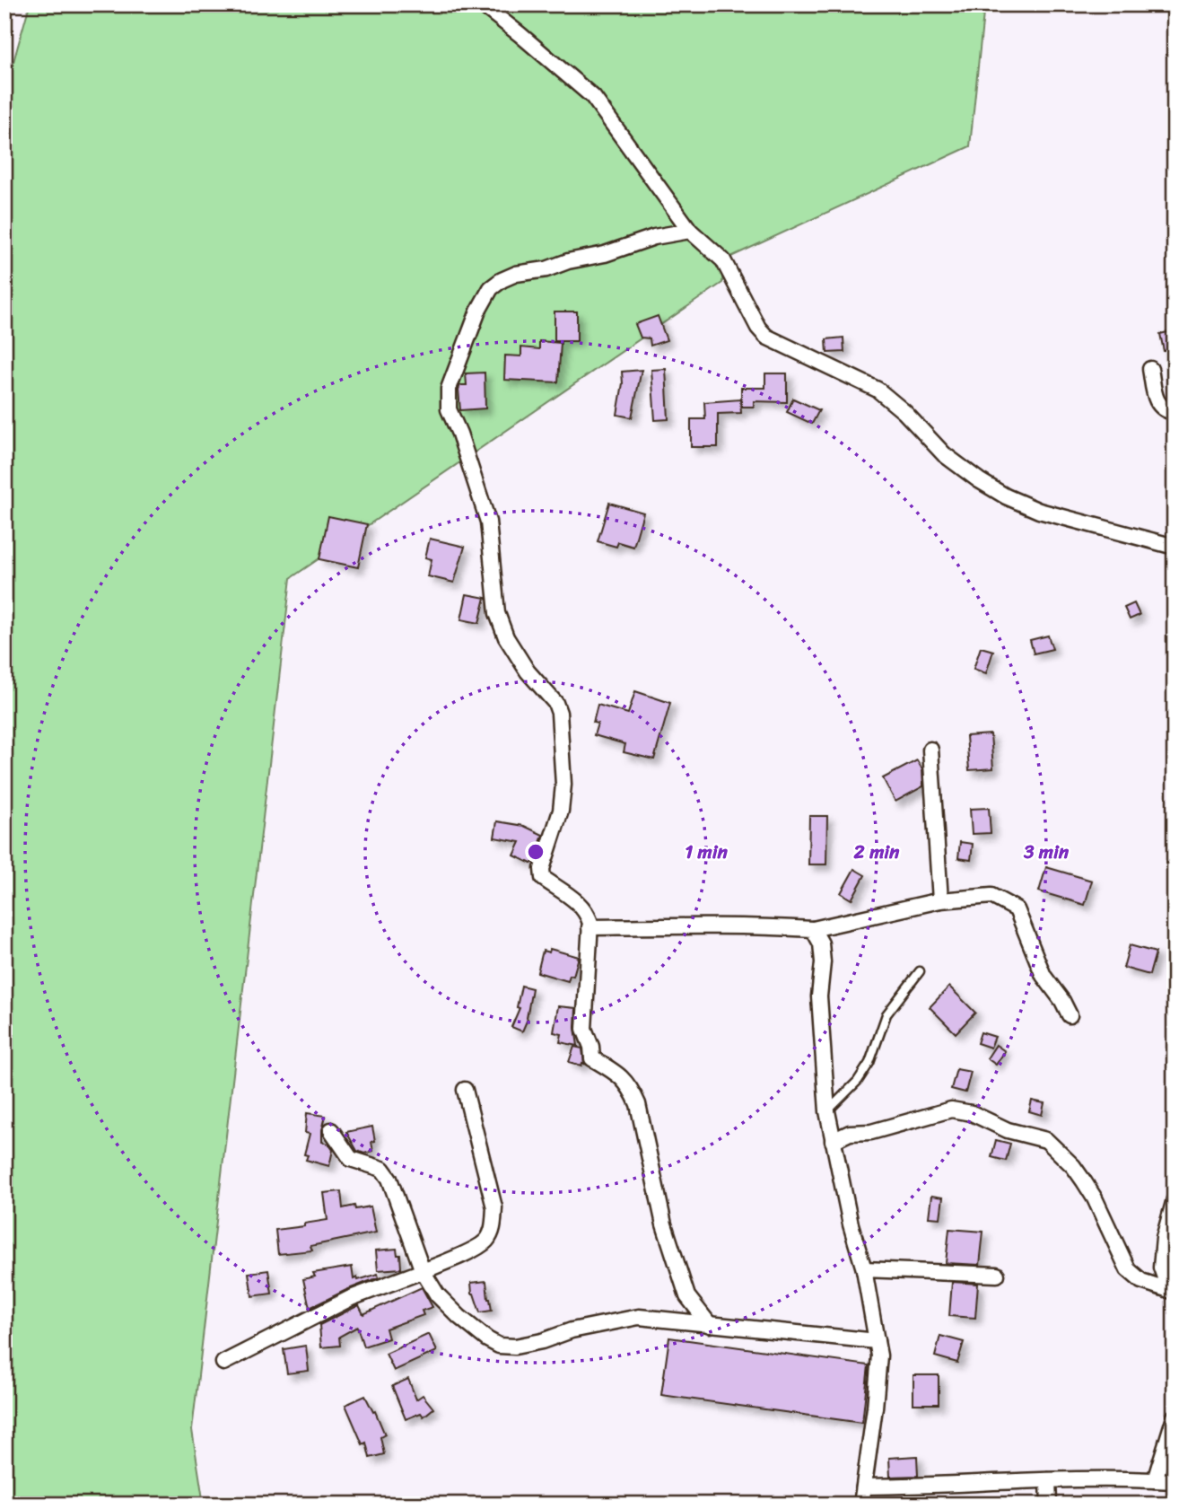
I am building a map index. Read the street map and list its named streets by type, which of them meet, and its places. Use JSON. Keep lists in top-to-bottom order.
{
  "rings": ["1 min", "2 min", "3 min"]
}
